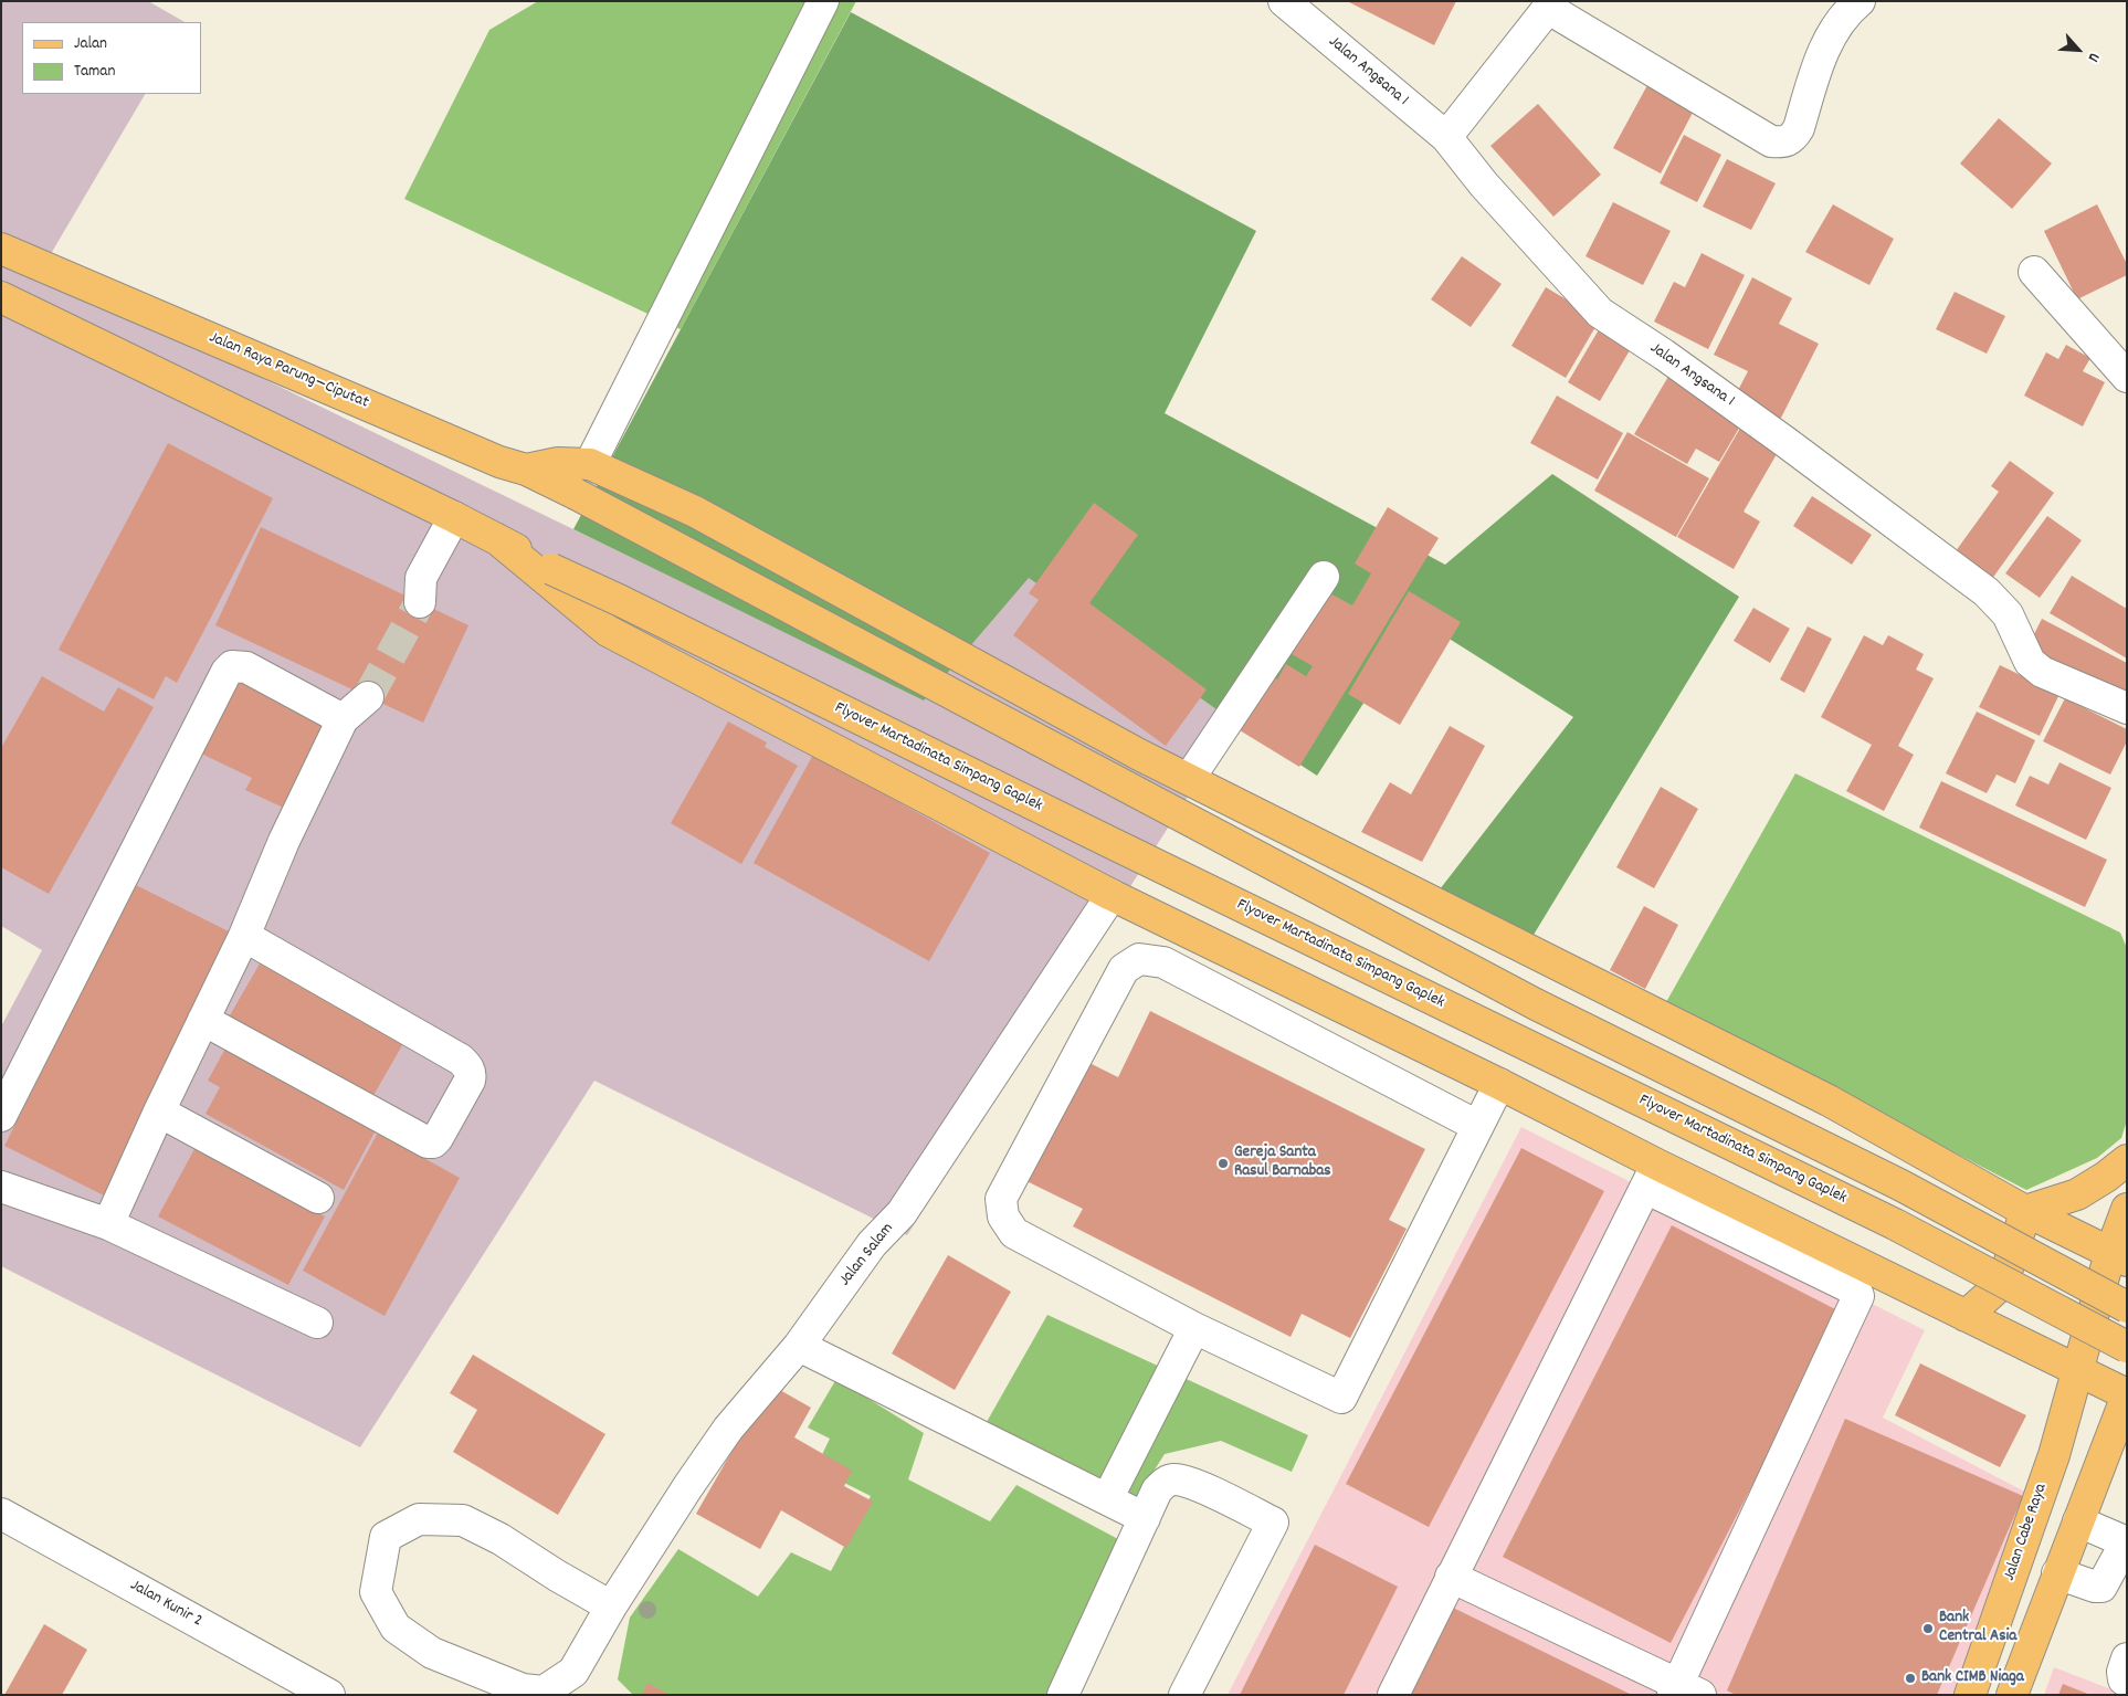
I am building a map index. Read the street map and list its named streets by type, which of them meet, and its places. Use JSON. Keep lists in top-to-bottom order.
{
  "streets": {
    "main road": ["Jalan Raya Parung—Ciputat", "Flyover Martadinata Simpang Gaplek", "Jalan Cabe Raya"],
    "street": ["Jalan Angsana 1", "Jalan Salam", "Jalan Kunir 2"]
  },
  "places": ["Gereja Santa Rasul Barnabas", "Bank Central Asia", "Bank CIMB Niaga"],
  "legend": ["Jalan", "Taman"],
  "north": "bottom right"
}
